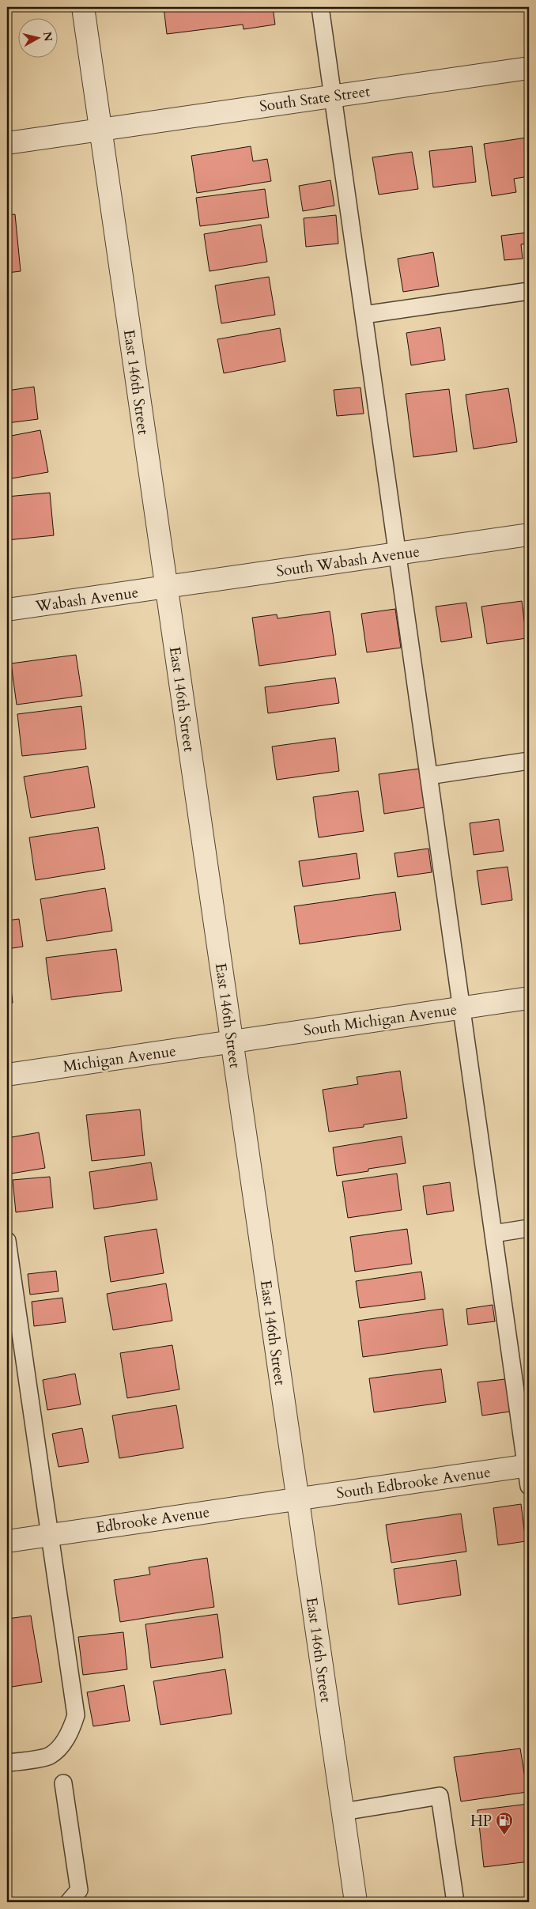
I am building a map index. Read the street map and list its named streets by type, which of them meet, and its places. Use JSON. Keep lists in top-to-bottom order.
{
  "streets": {
    "street": [
      "South State Street",
      "East 146th Street",
      "South Wabash Avenue",
      "Wabash Avenue",
      "South Michigan Avenue",
      "Michigan Avenue",
      "South Edbrooke Avenue",
      "Edbrooke Avenue"
    ]
  },
  "crossings": [
    ["South State Street", "East 146th Street"],
    ["East 146th Street", "South Wabash Avenue"],
    ["East 146th Street", "Wabash Avenue"],
    ["East 146th Street", "South Michigan Avenue"],
    ["East 146th Street", "Michigan Avenue"],
    ["East 146th Street", "South Edbrooke Avenue"],
    ["East 146th Street", "Edbrooke Avenue"],
    ["South Wabash Avenue", "Wabash Avenue"],
    ["South Michigan Avenue", "Michigan Avenue"],
    ["South Edbrooke Avenue", "Edbrooke Avenue"]
  ],
  "places": {
    "fuel station": ["HP"]
  },
  "north": "right"
}
